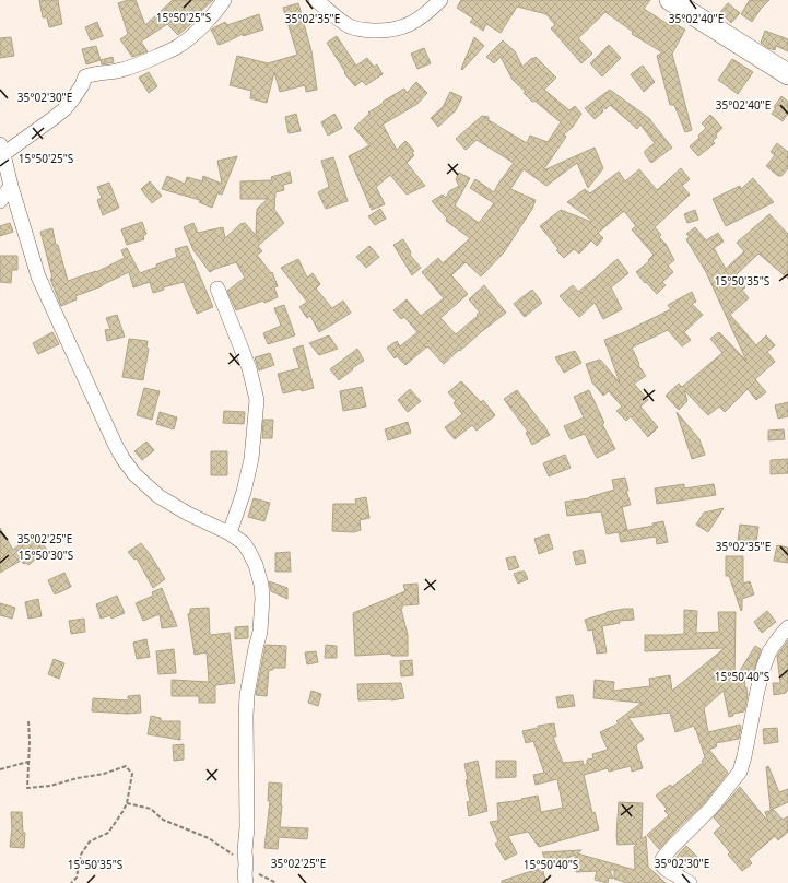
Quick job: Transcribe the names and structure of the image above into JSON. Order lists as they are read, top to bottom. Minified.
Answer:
{"coordinates":["15°50'25\"S","35°02'40\"E","35°02'35\"E","35°02'30\"E","15°50'35\"S","35°02'25\"E","15°50'30\"S","15°50'40\"S"]}
